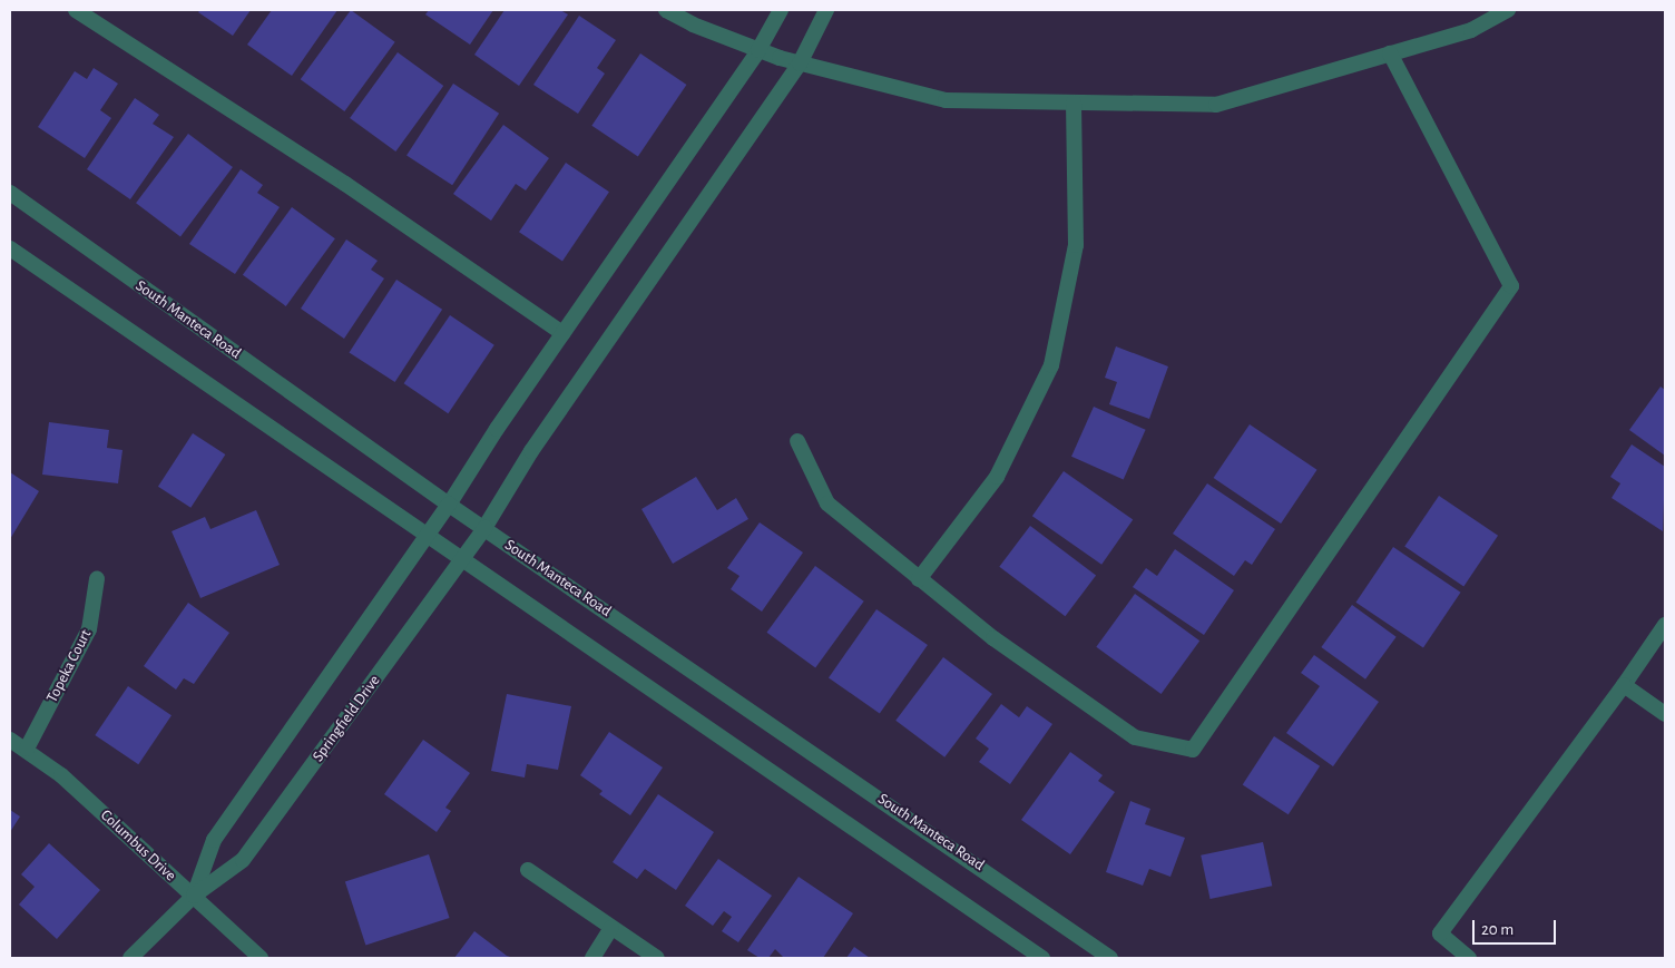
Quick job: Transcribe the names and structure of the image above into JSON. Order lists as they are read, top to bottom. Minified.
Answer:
{"streets":{"street":["South Manteca Road","Topeka Court","Springfield Drive","Columbus Drive"]},"crossings":[["South Manteca Road","Springfield Drive"],["Topeka Court","Columbus Drive"],["Springfield Drive","Columbus Drive"]],"scale_bar":"20 m"}
